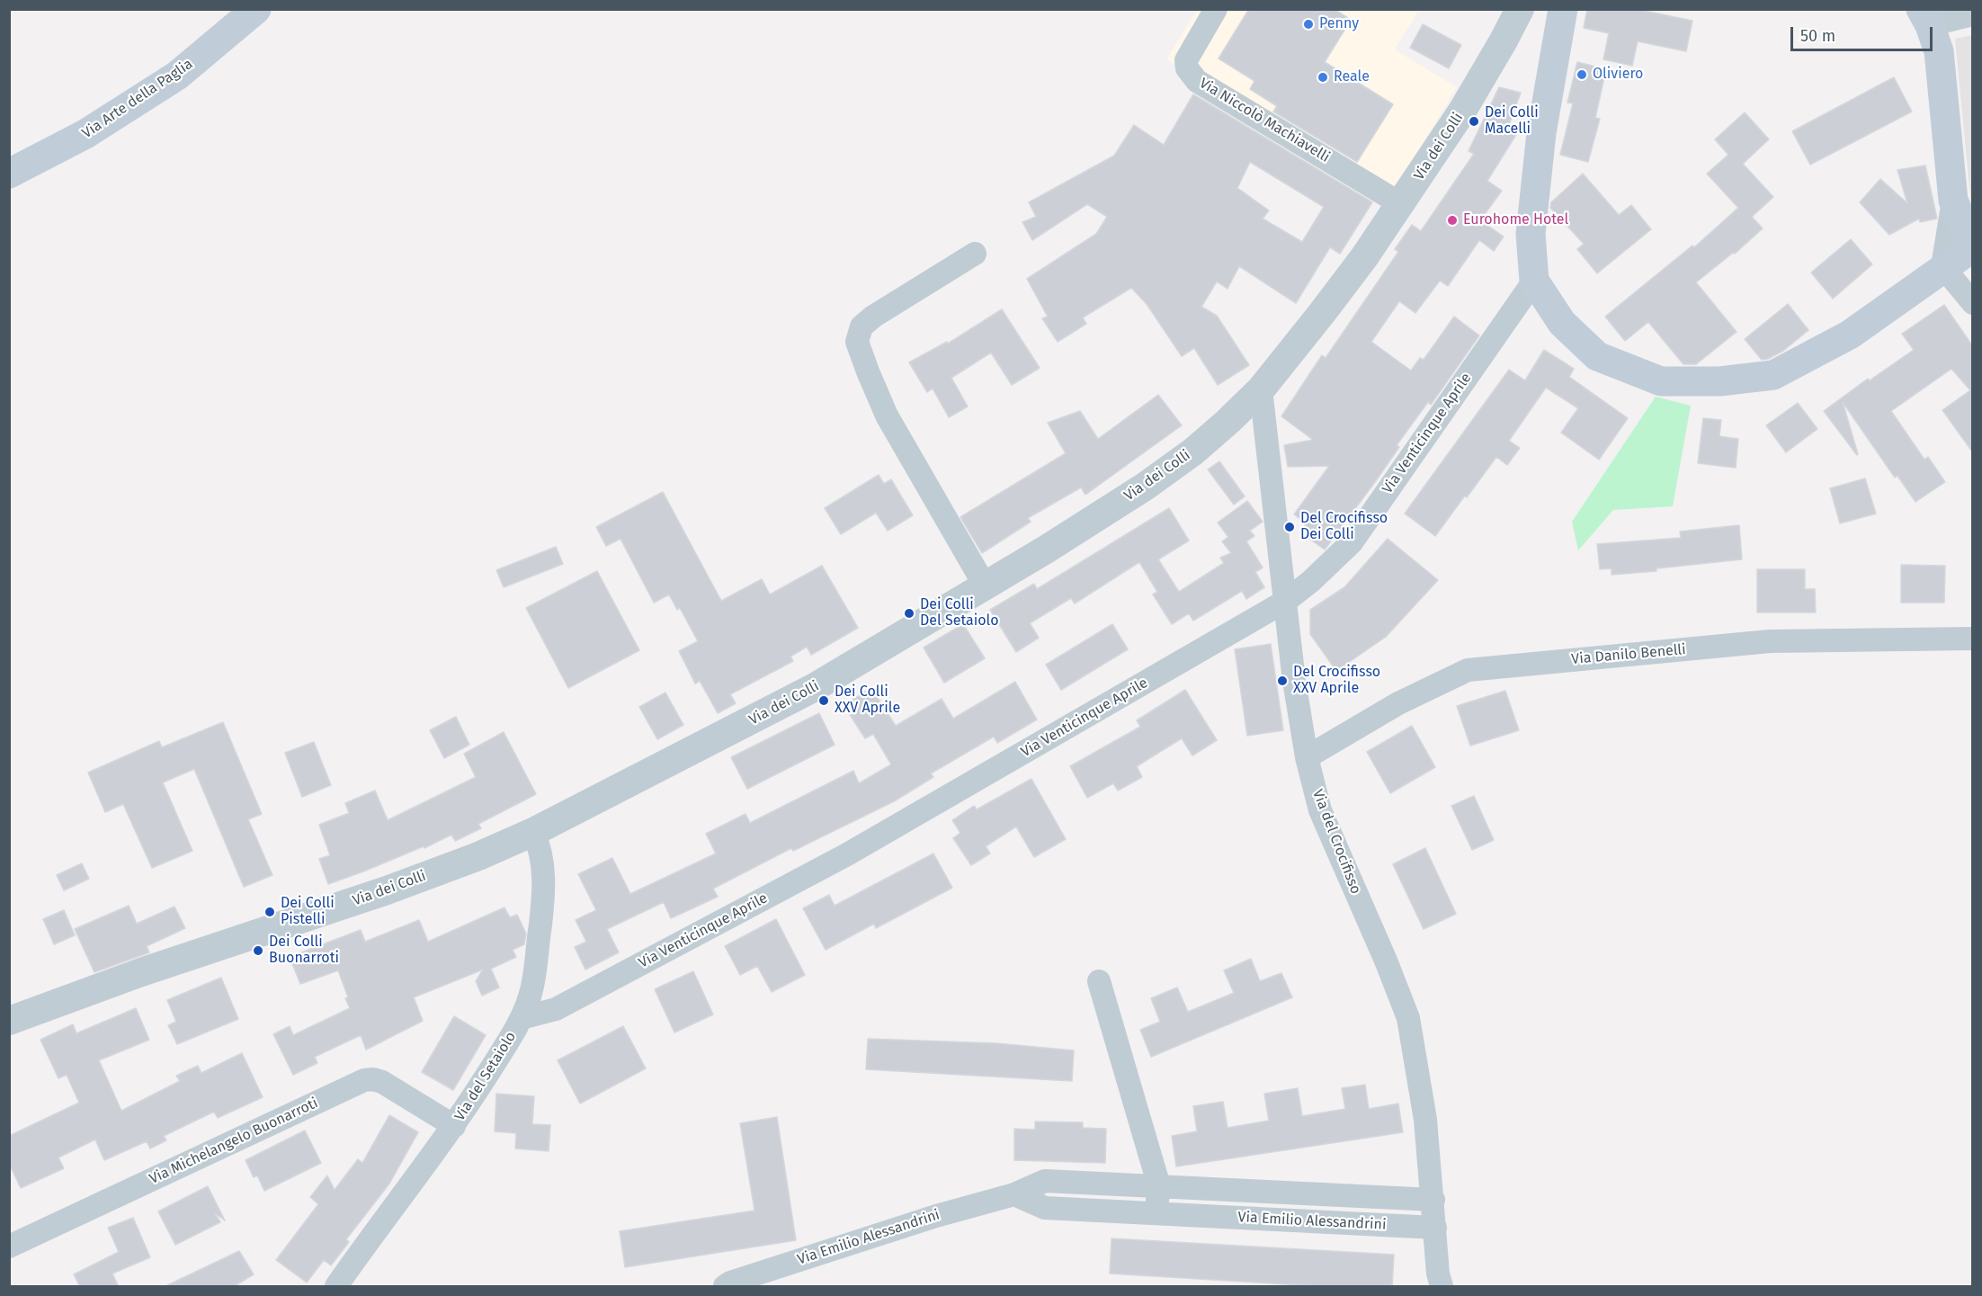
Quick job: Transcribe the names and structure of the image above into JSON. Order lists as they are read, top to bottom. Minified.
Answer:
{"streets":{"main road":["Via Arte della Paglia"],"street":["Via Niccolò Machiavelli","Via dei Colli","Via Venticinque Aprile","Via Danilo Benelli","Via del Crocifisso","Via del Setaiolo","Via Michelangelo Buonarroti","Via Emilio Alessandrini"]},"crossings":[["Via Niccolò Machiavelli","Via dei Colli"],["Via dei Colli","Via del Crocifisso"],["Via dei Colli","Via del Setaiolo"],["Via Venticinque Aprile","Via del Crocifisso"],["Via Venticinque Aprile","Via del Setaiolo"],["Via Danilo Benelli","Via del Crocifisso"],["Via del Crocifisso","Via Emilio Alessandrini"],["Via del Setaiolo","Via Michelangelo Buonarroti"]],"places":["Penny","Oliviero","Reale","Dei Colli Macelli","Eurohome Hotel","Del Crocifisso Dei Colli","Dei Colli Del Setaiolo","Del Crocifisso XXV Aprile","Dei Colli XXV Aprile","Dei Colli Pistelli","Dei Colli Buonarroti"],"scale_bar":"50 m"}
